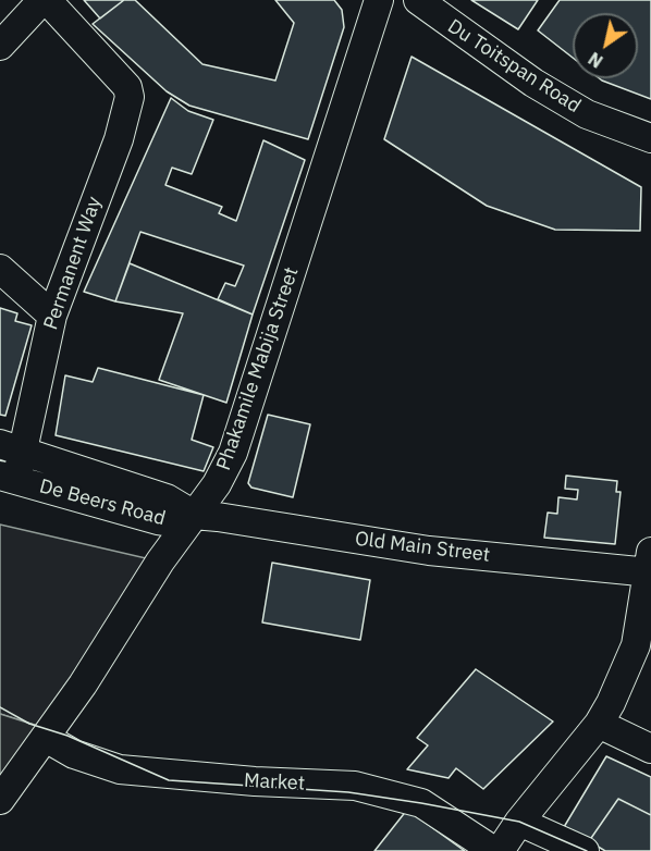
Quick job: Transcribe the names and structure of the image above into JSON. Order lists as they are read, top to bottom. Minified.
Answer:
{"streets":{"street":["Du Toitspan Road","Permanent Way","Phakamile Mabija Street","De Beers Road","Old Main Street","Market"]},"crossings":[["Permanent Way","De Beers Road"],["Phakamile Mabija Street","De Beers Road"],["Phakamile Mabija Street","Old Main Street"],["Phakamile Mabija Street","Market"],["De Beers Road","Old Main Street"]],"north":"bottom left"}
